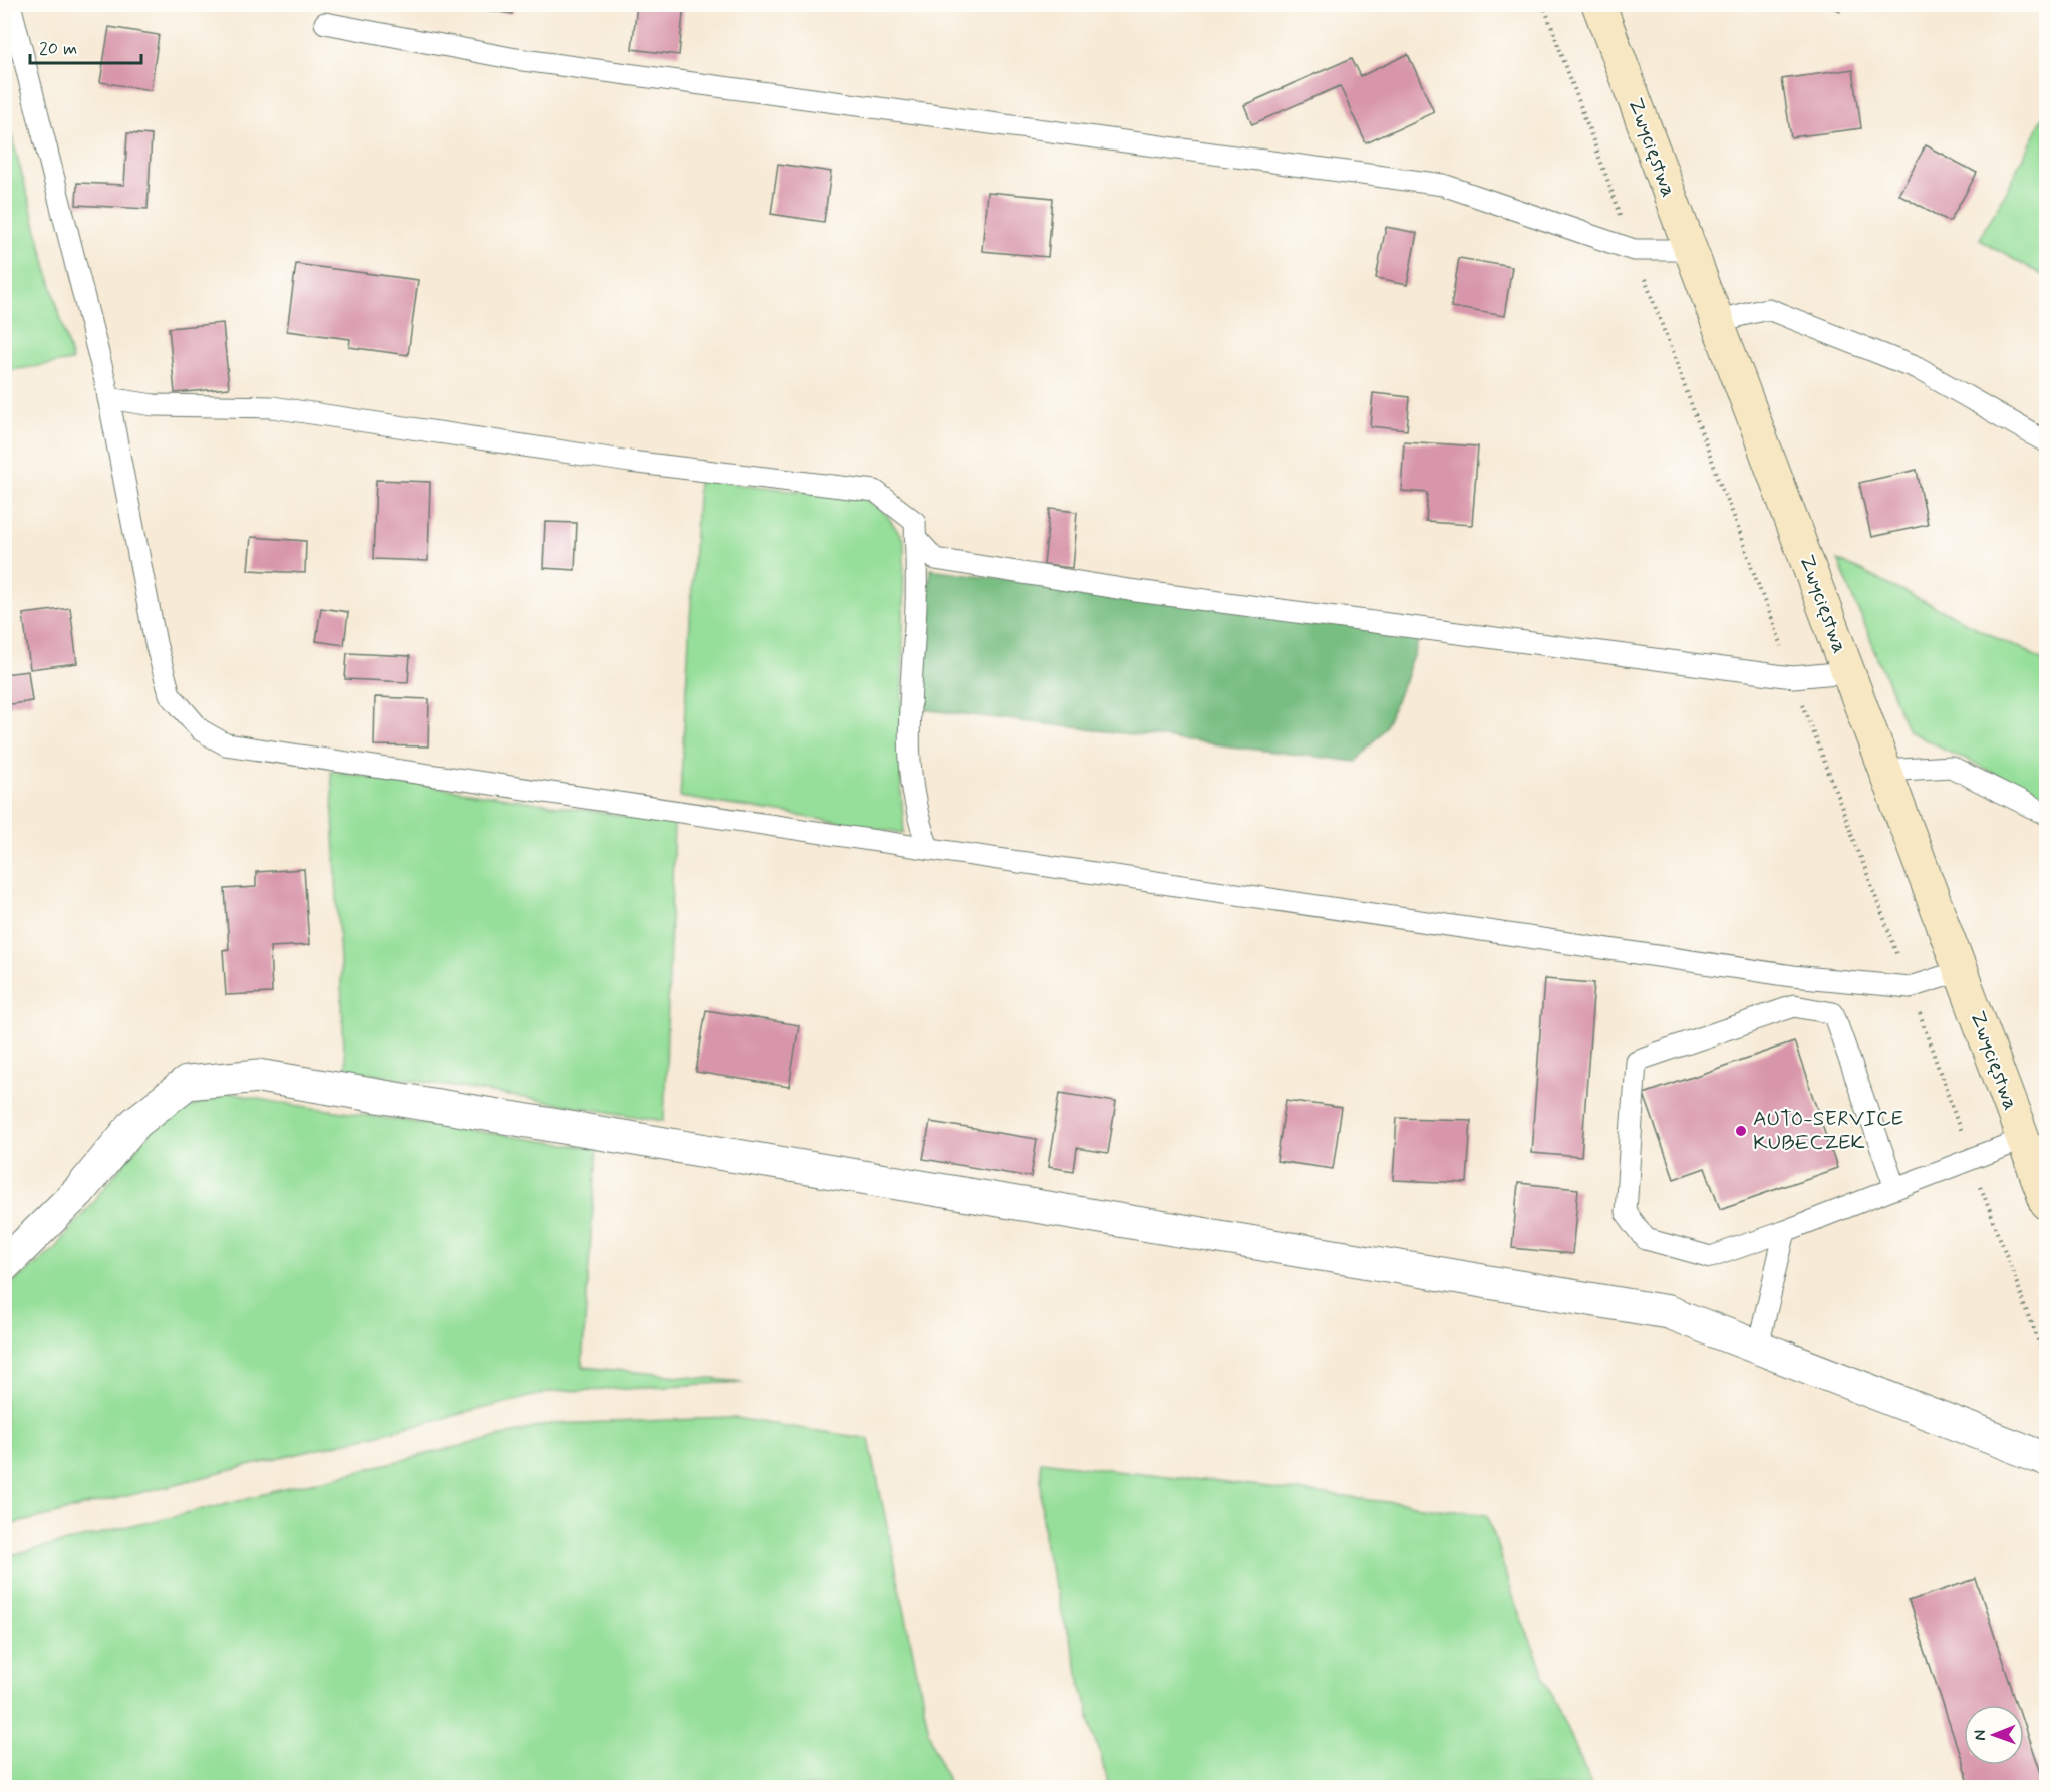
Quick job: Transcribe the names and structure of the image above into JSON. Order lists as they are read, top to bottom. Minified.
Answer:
{"streets":{"main road":["Zwycięstwa"]},"places":["AUTO-SERVICE KUBECZEK"],"scale_bar":"20 m","north":"left"}
